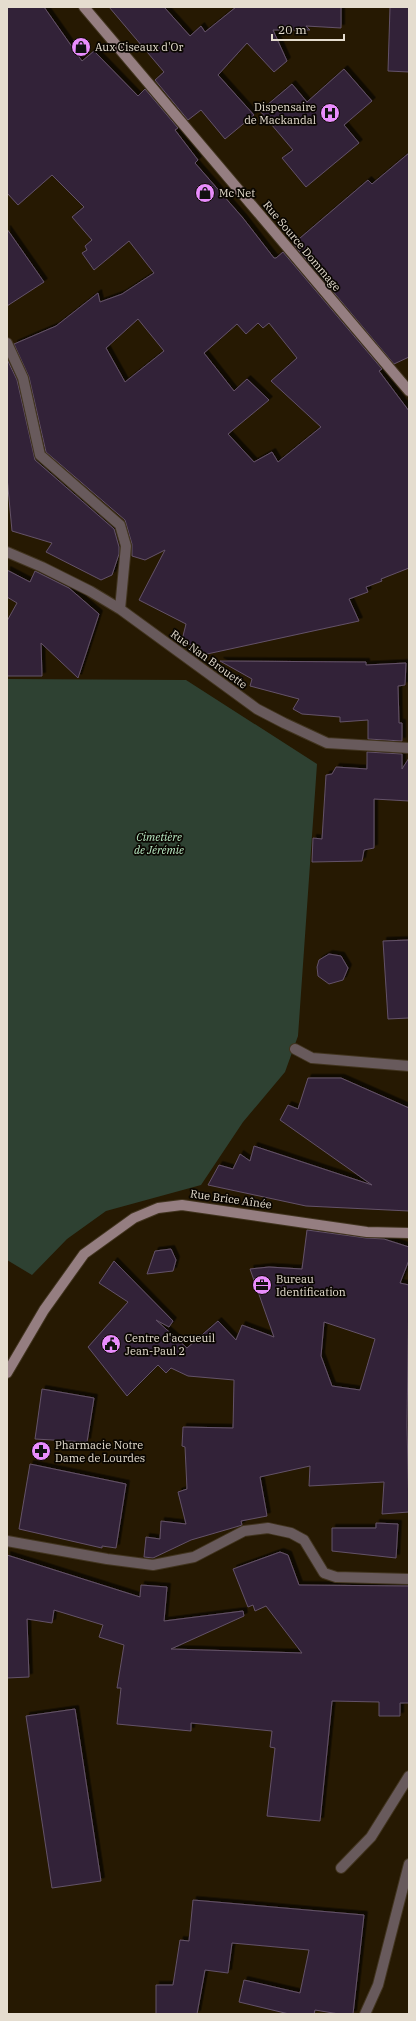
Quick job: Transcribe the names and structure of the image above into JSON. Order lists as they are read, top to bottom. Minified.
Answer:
{"streets":{"main road":["Rue Source Dommage","Rue Brice Aînée"],"street":["Rue Nan Brouette"]},"parks":["Cimetière de Jérémie"],"places":{"shop":["Aux Ciseaux d'Or","Mc Net"],"hospital":["Dispensaire de Mackandal"],"office":["Bureau Identification"],"public building":["Centre d'accueuil Jean-Paul 2"],"pharmacy":["Pharmacie Notre Dame de Lourdes"]},"scale_bar":"20 m"}
